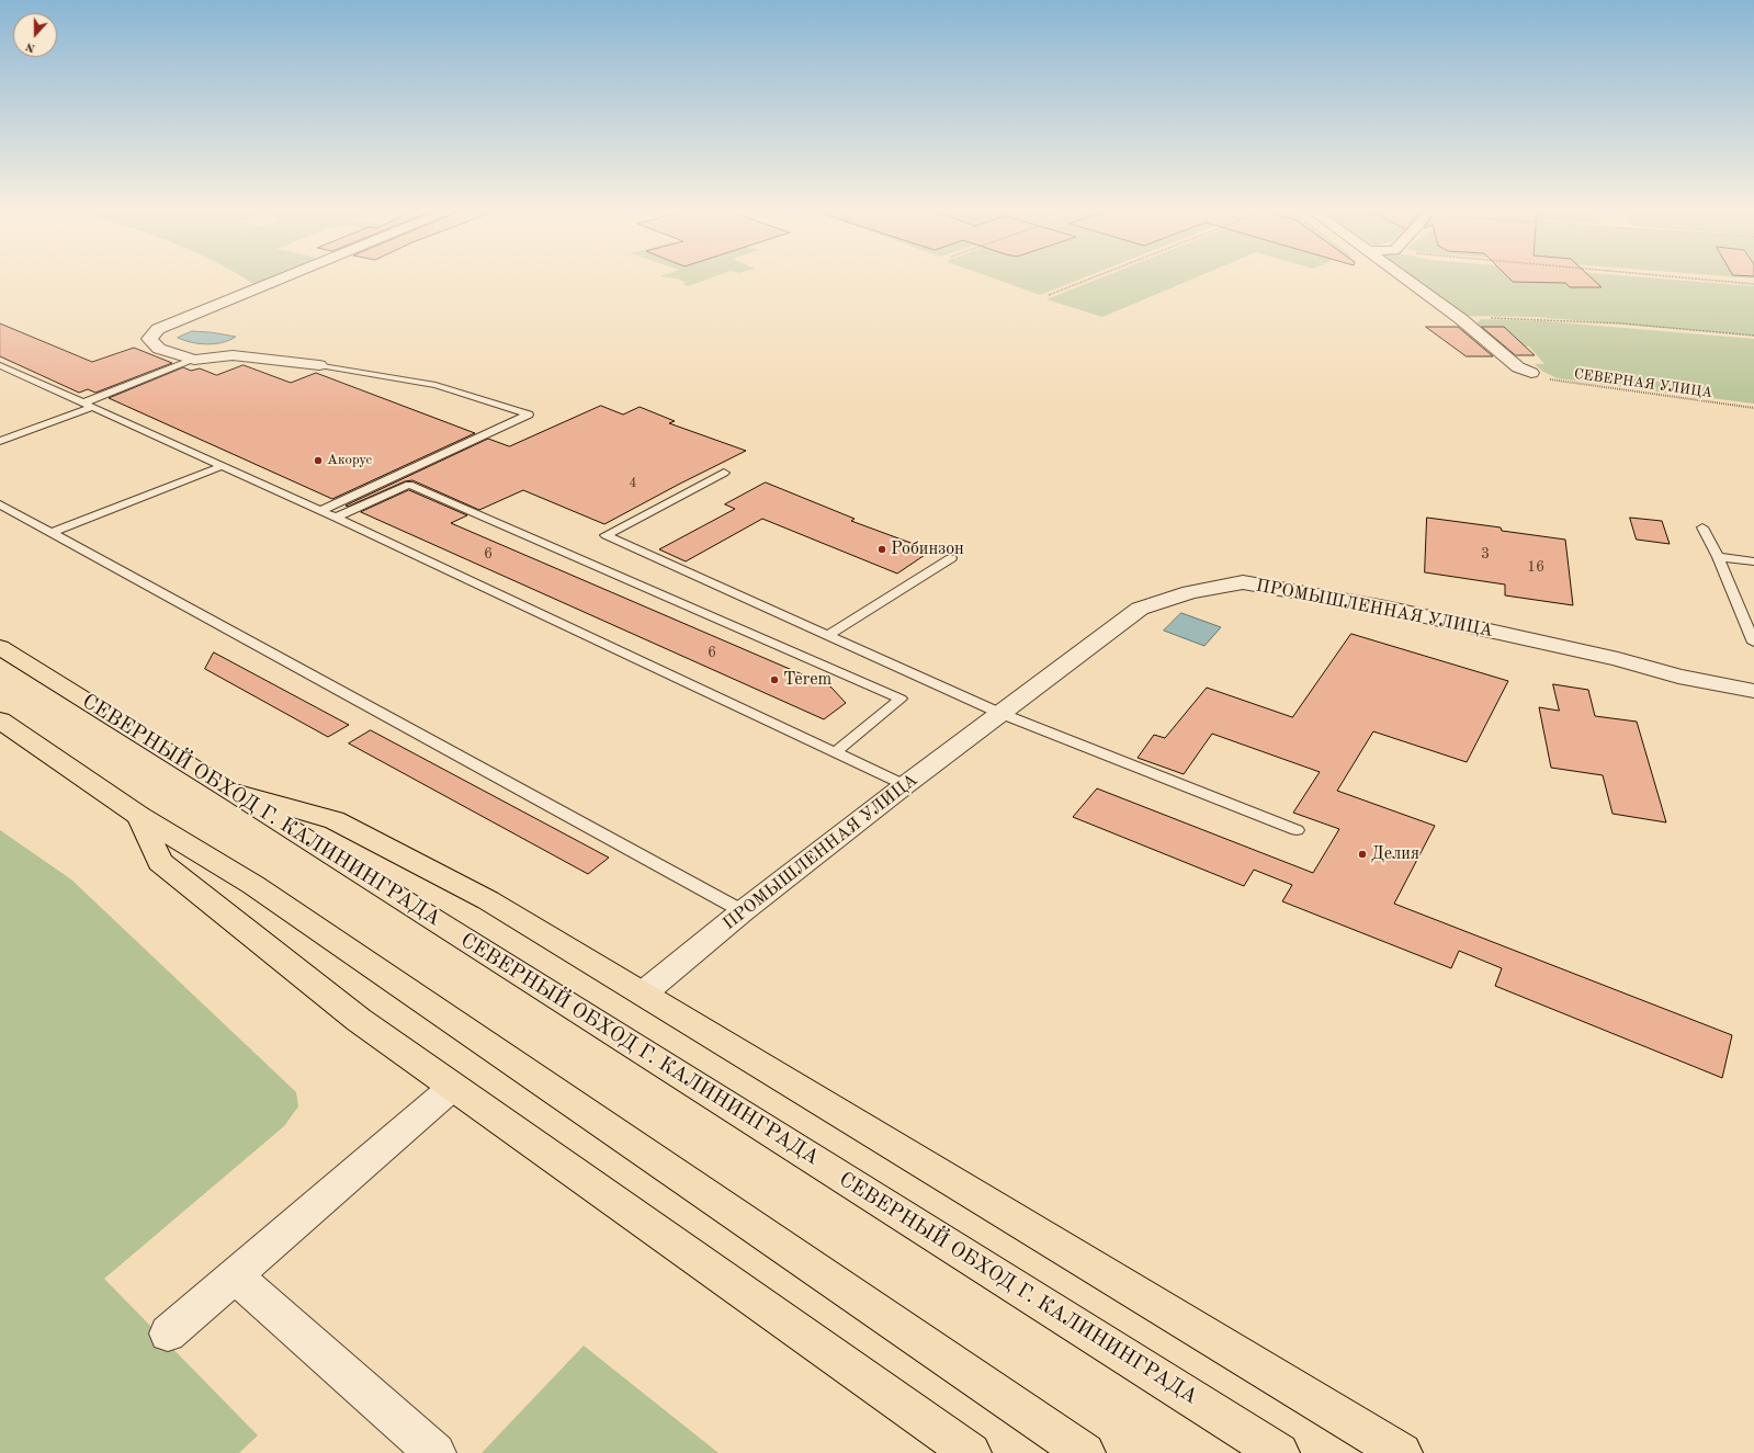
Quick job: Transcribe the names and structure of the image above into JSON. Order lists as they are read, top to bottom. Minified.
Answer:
{"streets":{"main road":["СЕВЕРНЫЙ ОБХОД Г. КАЛИНИНГРАДА"],"street":["ПРОМЫШЛЕННАЯ УЛИЦА"],"path":["СЕВЕРНАЯ УЛИЦА"]},"places":["Акорус","Робинзон","Terem","Делия"],"house_numbers":["4","6","3","16","6"],"north":"bottom"}
